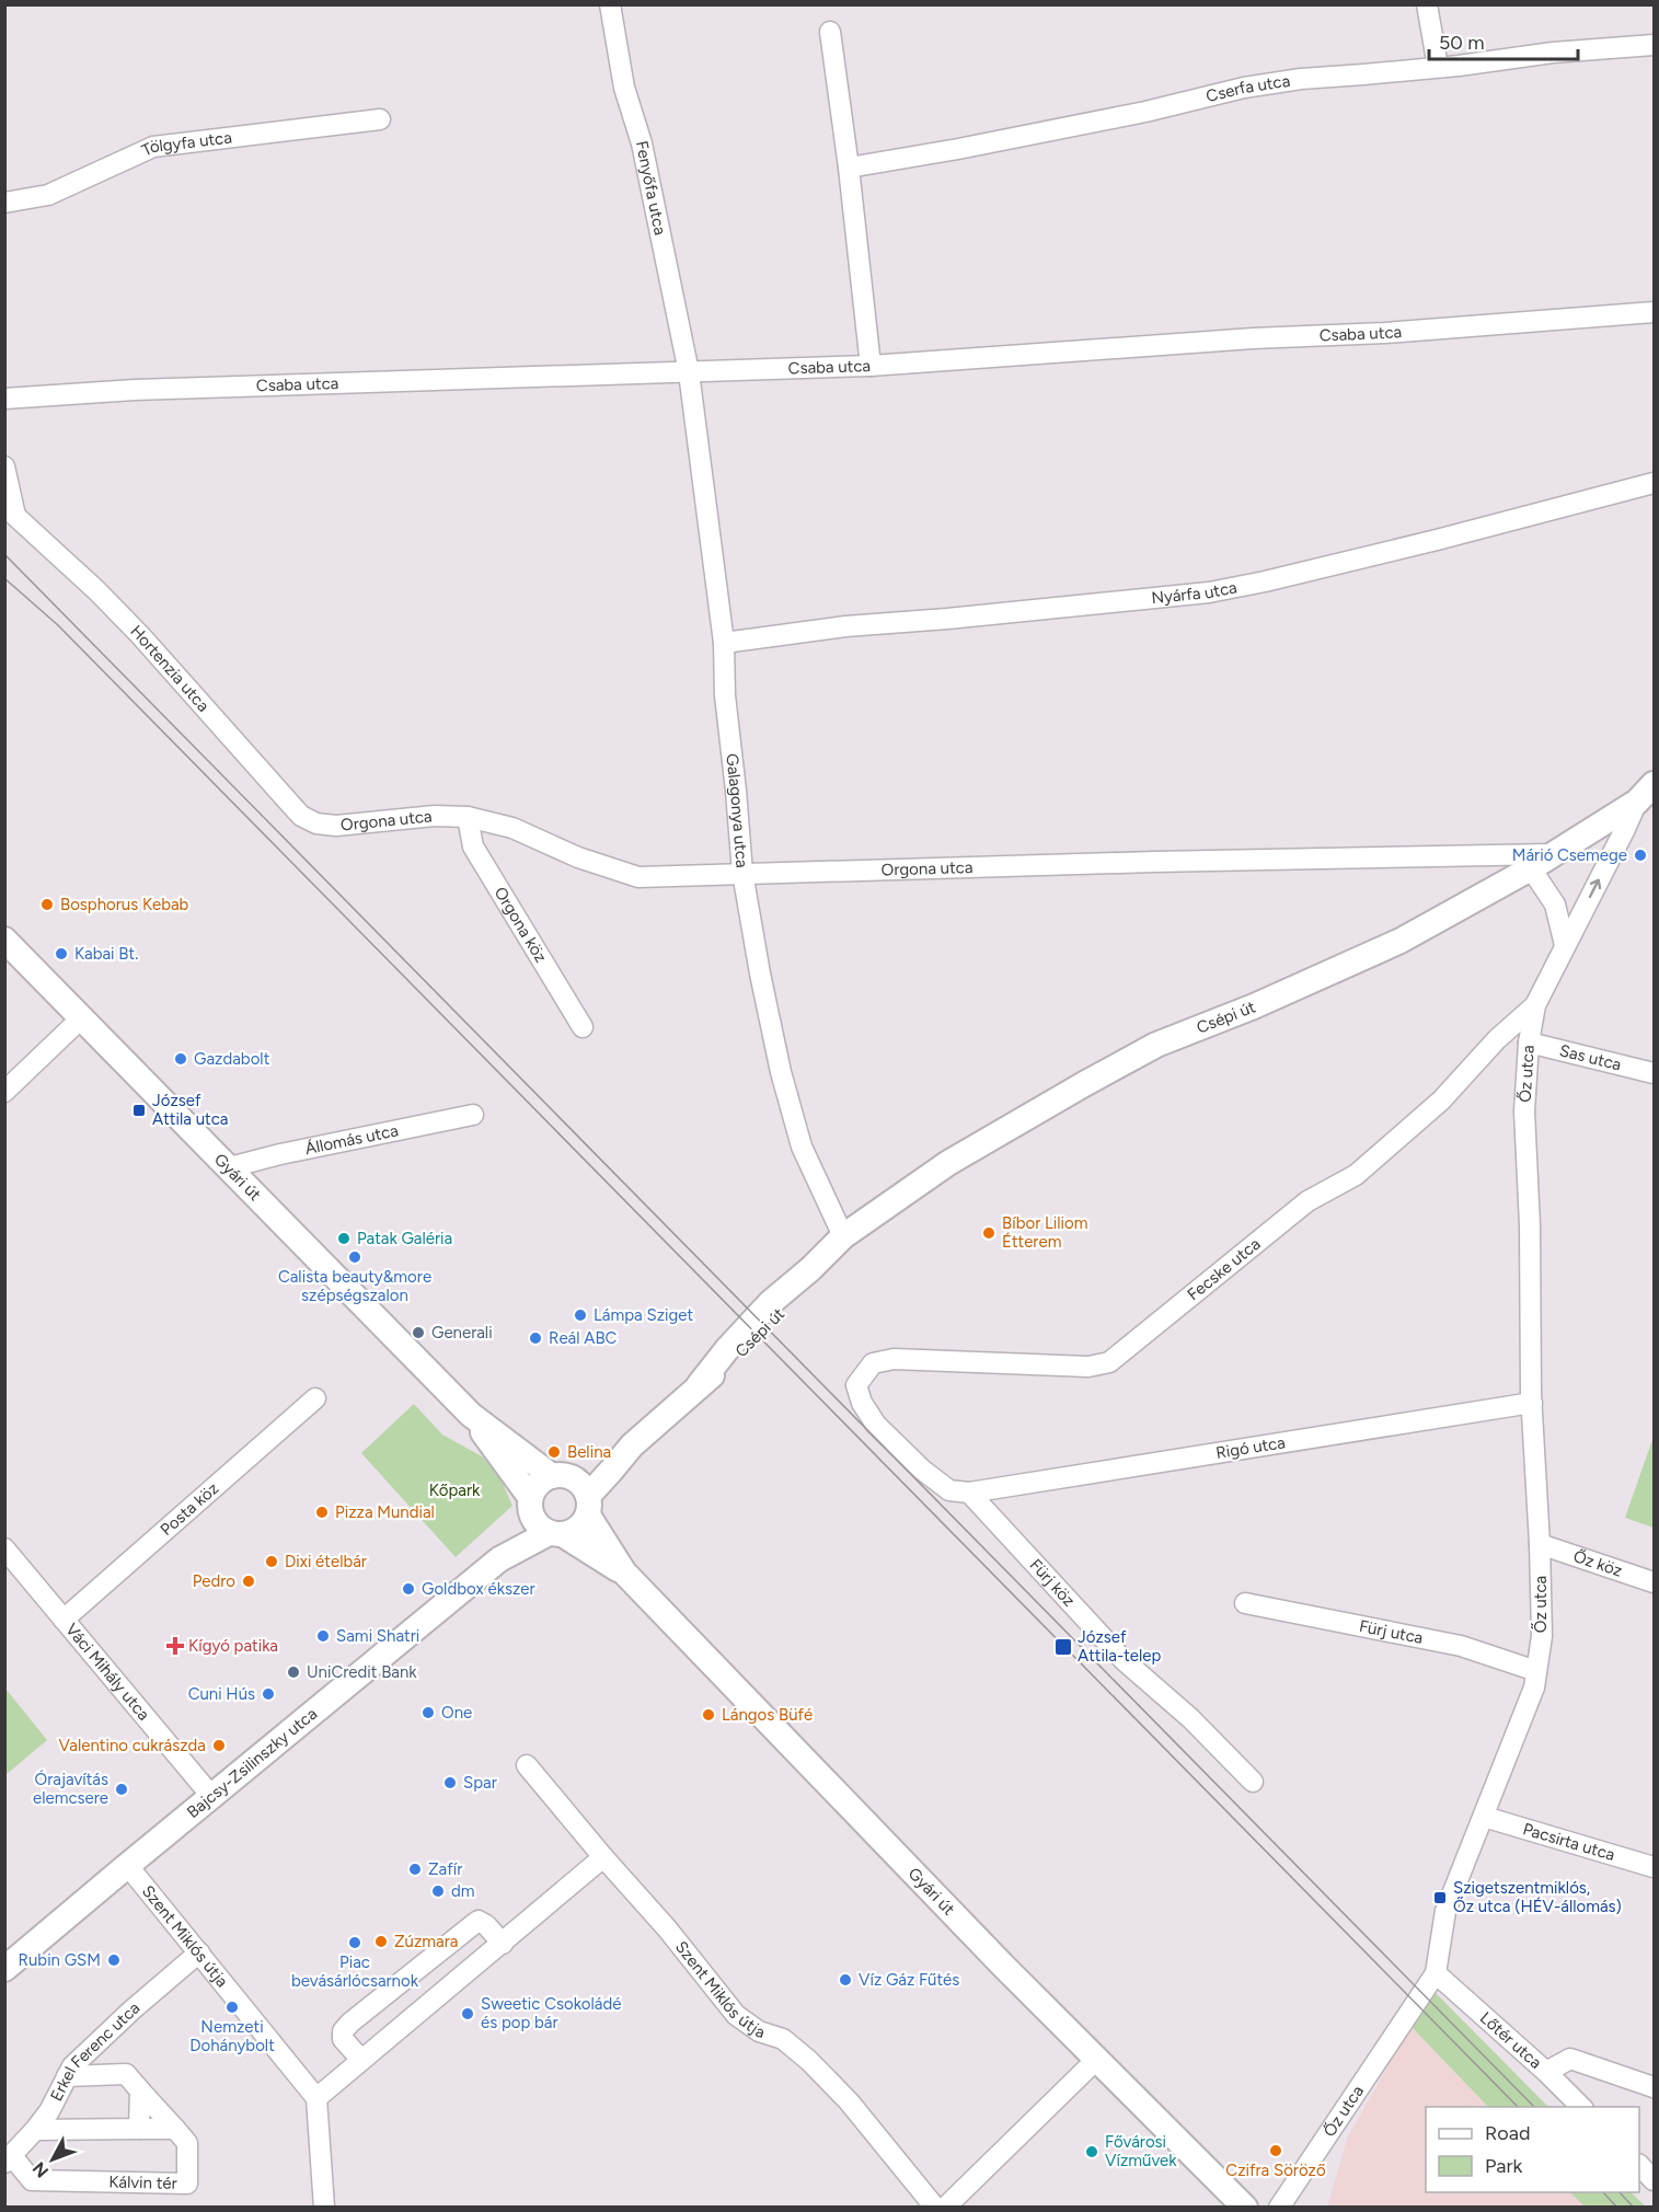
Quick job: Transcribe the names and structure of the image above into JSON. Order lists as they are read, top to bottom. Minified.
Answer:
{"streets":{"street":["Cserfa utca","Tölgyfa utca","Fenyőfa utca","Csaba utca","Nyárfa utca","Hortenzia utca","Galagonya utca","Orgona utca","Orgona köz","Csépi út","Sas utca","Őz utca","Állomás utca","Gyári út","Fecske utca","Rigó utca","Posta köz","Őz köz","Fürj köz","Fürj utca","Váci Mihály utca","Bajcsy-Zsilinszky utca","Pacsirta utca","Szent Miklós útja","Lőtér utca","Erkel Ferenc utca","Kálvin tér"]},"crossings":[["Fenyőfa utca","Csaba utca"],["Fenyőfa utca","Galagonya utca"],["Csaba utca","Galagonya utca"],["Nyárfa utca","Galagonya utca"],["Hortenzia utca","Orgona utca"],["Galagonya utca","Orgona utca"],["Galagonya utca","Csépi út"],["Orgona utca","Orgona köz"],["Orgona utca","Csépi út"],["Csépi út","Őz utca"],["Csépi út","Gyári út"],["Csépi út","Bajcsy-Zsilinszky utca"],["Sas utca","Őz utca"],["Őz utca","Fecske utca"],["Őz utca","Rigó utca"],["Őz utca","Őz köz"],["Őz utca","Fürj utca"],["Őz utca","Pacsirta utca"],["Őz utca","Lőtér utca"],["Állomás utca","Gyári út"],["Gyári út","Bajcsy-Zsilinszky utca"],["Fecske utca","Rigó utca"],["Fecske utca","Fürj köz"],["Rigó utca","Fürj köz"],["Posta köz","Váci Mihály utca"],["Váci Mihály utca","Bajcsy-Zsilinszky utca"],["Bajcsy-Zsilinszky utca","Szent Miklós útja"],["Szent Miklós útja","Erkel Ferenc utca"],["Erkel Ferenc utca","Kálvin tér"]],"parks":["Kőpark"],"places":{"other":["Márió Csemege","Bosphorus Kebab","Kabai Bt.","Gazdabolt","Bíbor Liliom Étterem","Patak Galéria","Calista beauty&more szépségszalon","Lámpa Sziget","Generali","Reál ABC","Belina","Pizza Mundial","Dixi ételbár","Pedro","Goldbox ékszer","Sami Shatri","UniCredit Bank","Cuni Hús","One","Lángos Büfé","Valentino cukrászda","Spar","Órajavítás elemcsere","Zafír","dm","Zúzmara","Piac bevásárlócsarnok","Rubin GSM","Víz Gáz Fűtés","Nemzeti Dohánybolt","Sweetic Csokoládé és pop bár","Czifra Söröző","Fővárosi Vízművek"],"transit":["József Attila utca","József Attila-telep","Szigetszentmiklós, Őz utca (HÉV-állomás)"],"health":["Kígyó patika"]},"legend":["Road","Park"],"scale_bar":"50 m","north":"bottom left"}
